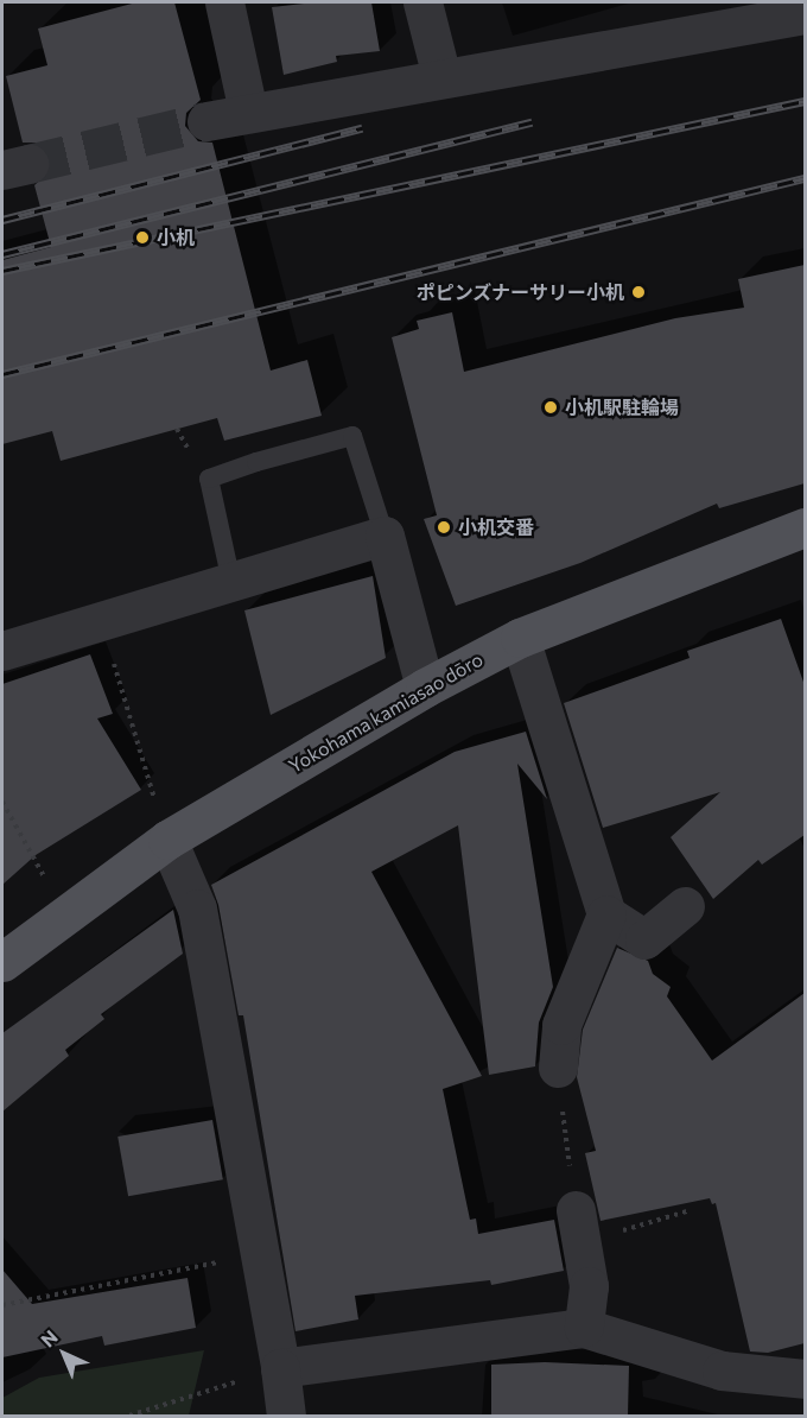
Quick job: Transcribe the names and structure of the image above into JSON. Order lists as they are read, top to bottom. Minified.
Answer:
{"streets":{"main road":["Yokohama kamiasao dōro"]},"places":["小机","ポピンズナーサリー小机","小机駅駐輪場","小机交番"],"north":"top left"}
